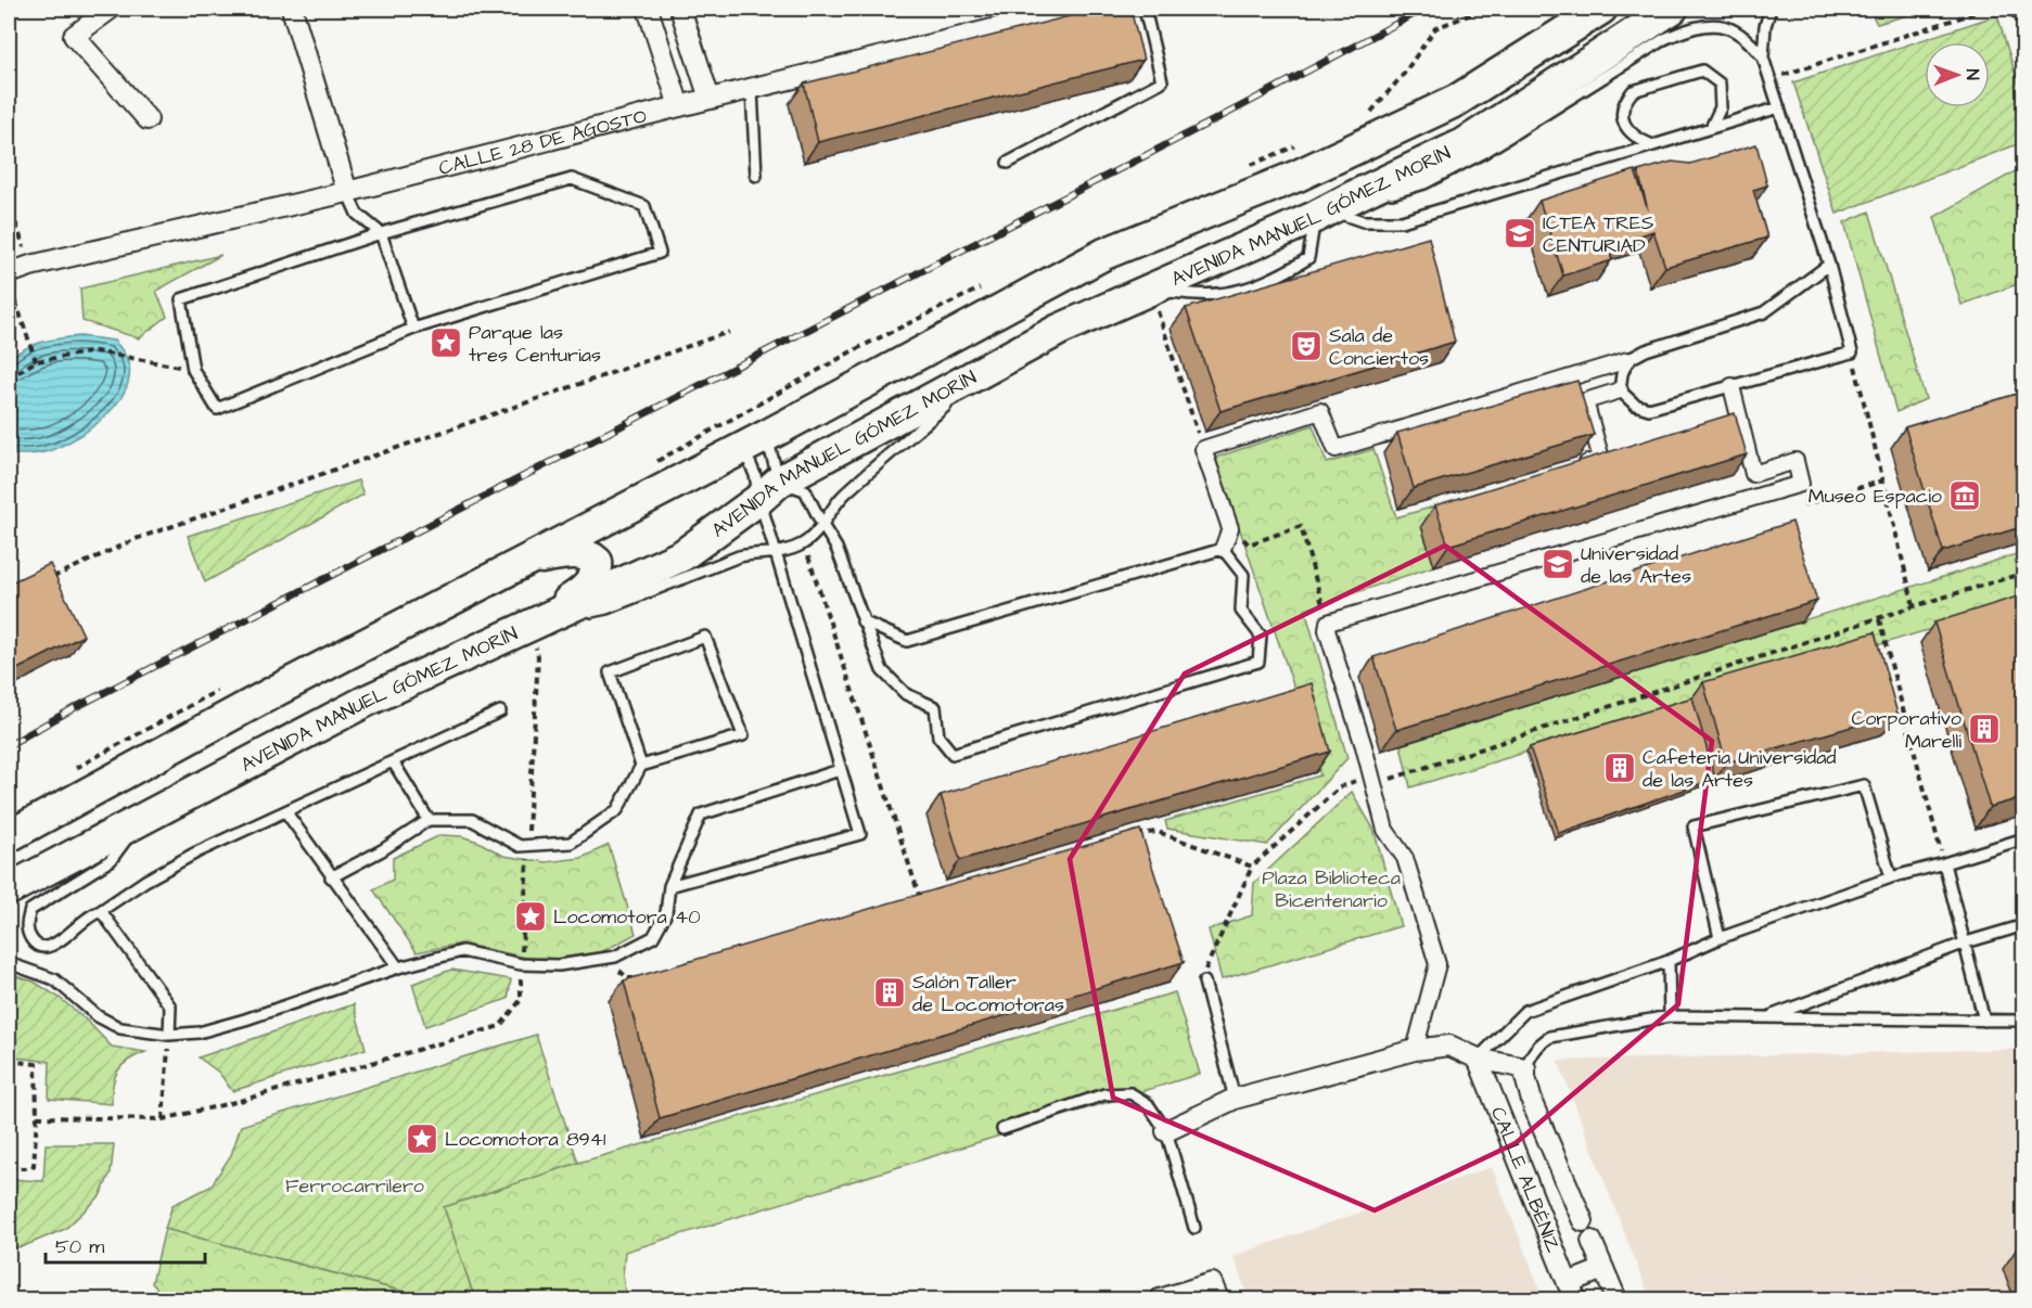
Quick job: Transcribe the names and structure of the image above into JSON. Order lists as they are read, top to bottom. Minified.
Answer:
{"streets":{"main road":["AVENIDA MANUEL GÓMEZ MORÍN"],"street":["CALLE 28 DE AGOSTO","CALLE ALBÉNIZ"]},"parks":["Plaza Biblioteca Bicentenario","Ferrocarrilero"],"places":{"school or university":["ICTEA TRES CENTURIAD","Universidad de las Artes"],"place":["Parque las tres Centurias","Locomotora 40","Locomotora 8941"],"theatre":["Sala de Conciertos"],"museum":["Museo Espacio"],"building":["Corporativo Marelli","Cafeteria Universidad de las Artes","Salón Taller de Locomotoras"]},"scale_bar":"50 m","north":"right"}
